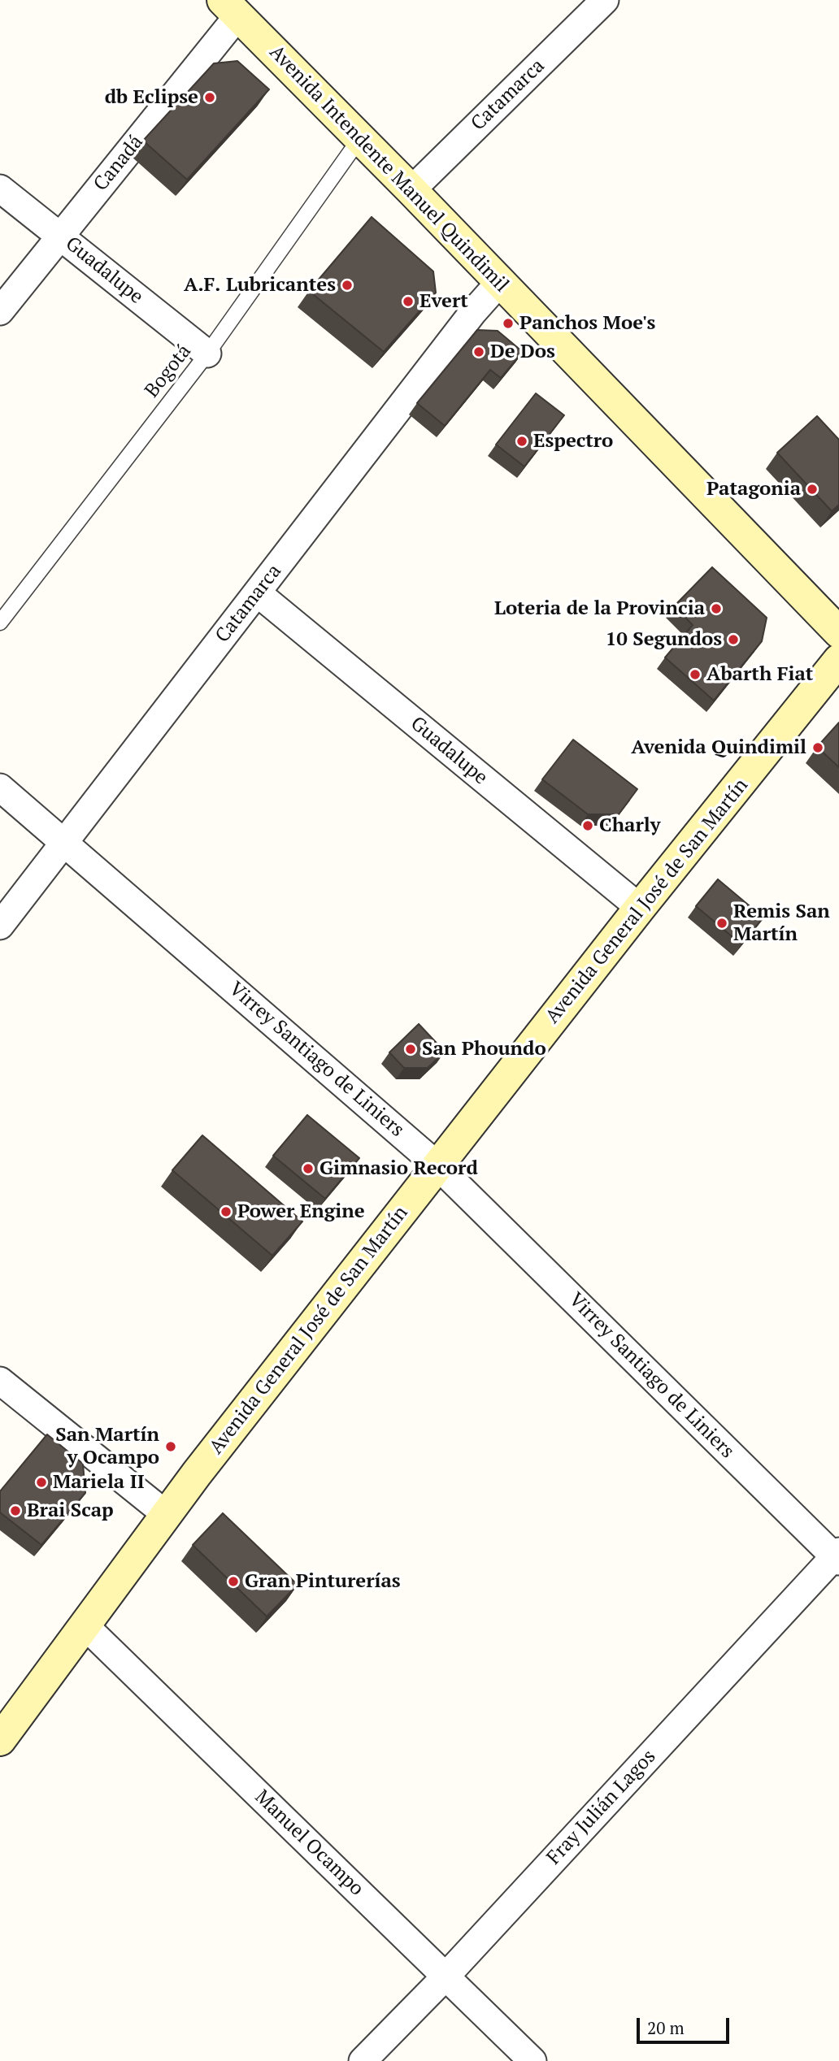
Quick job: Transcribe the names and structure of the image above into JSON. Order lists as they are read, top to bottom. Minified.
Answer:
{"streets":{"main road":["Avenida Intendente Manuel Quindimil","Avenida General José de San Martín"],"street":["Catamarca","Canadá","Guadalupe","Virrey Santiago de Liniers","Fray Julián Lagos","Manuel Ocampo"],"lane":["Bogotá"]},"crossings":[["Catamarca","Avenida Intendente Manuel Quindimil"],["Catamarca","Guadalupe"],["Catamarca","Virrey Santiago de Liniers"],["Canadá","Avenida Intendente Manuel Quindimil"],["Canadá","Guadalupe"],["Avenida Intendente Manuel Quindimil","Bogotá"],["Guadalupe","Bogotá"],["Guadalupe","Avenida General José de San Martín"],["Avenida General José de San Martín","Virrey Santiago de Liniers"],["Avenida General José de San Martín","Manuel Ocampo"],["Virrey Santiago de Liniers","Fray Julián Lagos"],["Fray Julián Lagos","Manuel Ocampo"]],"places":["db Eclipse","A.F. Lubricantes","Evert","Panchos Moe's","De Dos","Espectro","Patagonia","Loteria de la Provincia","10 Segundos","Abarth Fiat","Avenida Quindimil","Charly","Remis San Martín","San Phoundo","Gimnasio Record","Power Engine","San Martín y Ocampo","Mariela II","Brai Scap","Gran Pinturerías"],"scale_bar":"20 m"}
